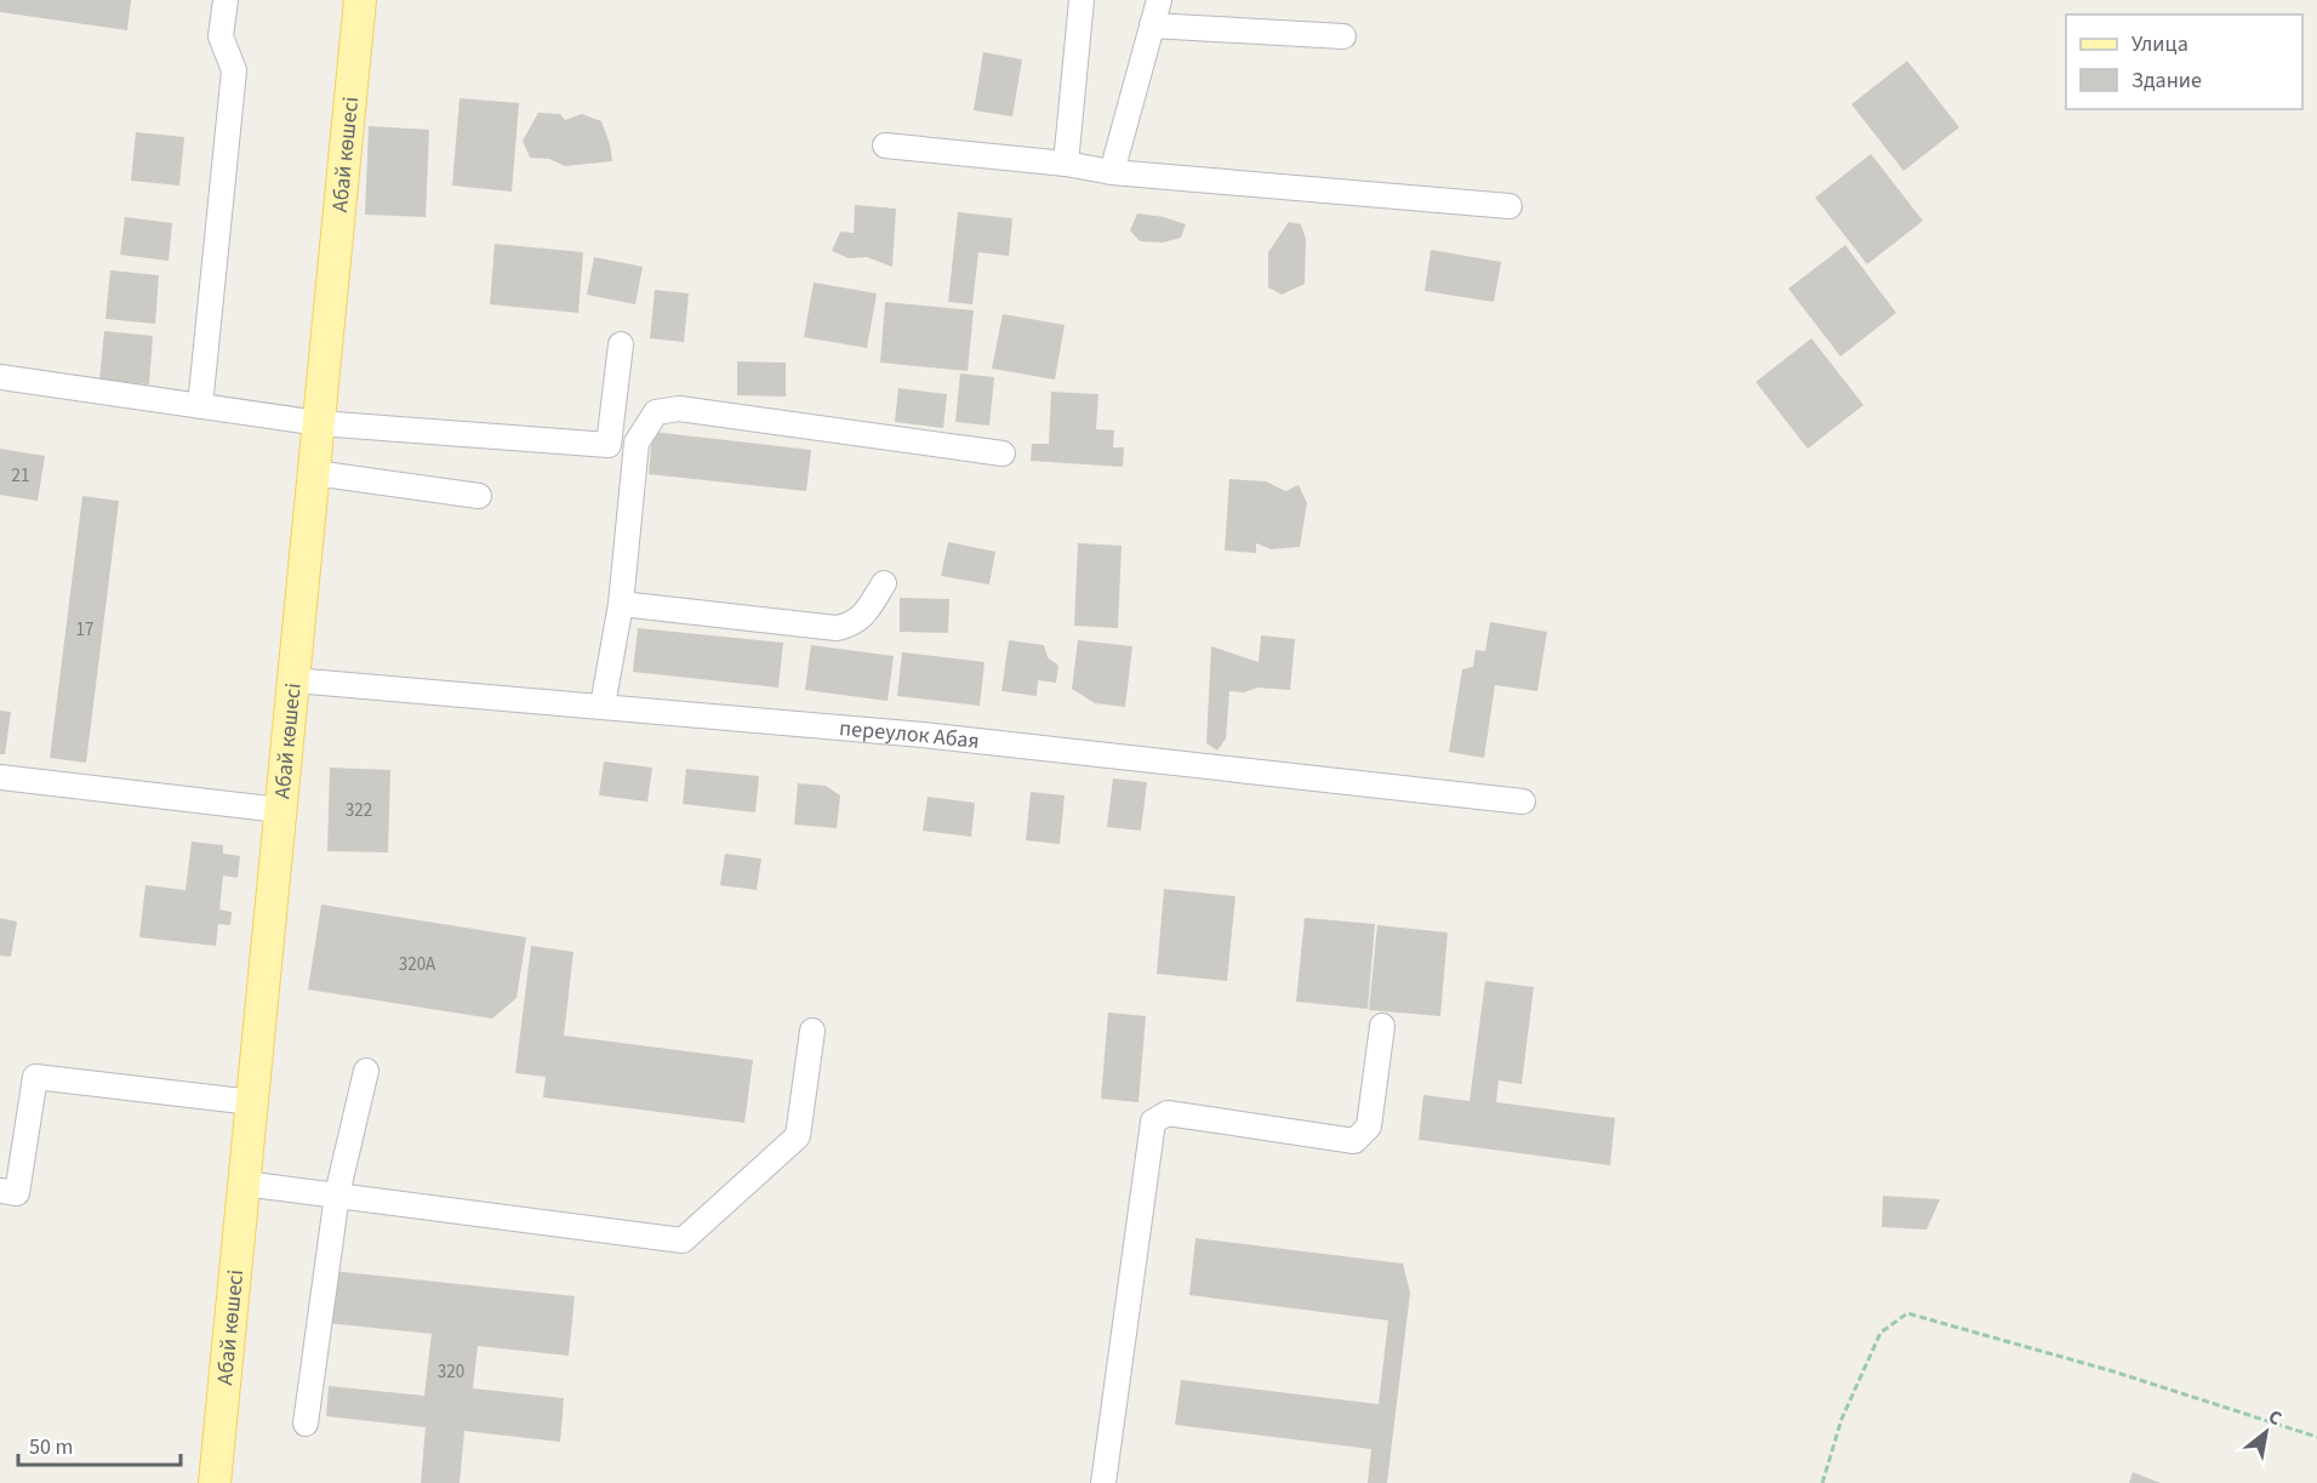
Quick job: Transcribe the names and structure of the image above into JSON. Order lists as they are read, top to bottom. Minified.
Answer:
{"streets":{"main road":["Абай көшесі"],"street":["переулок Абая"]},"crossings":[["Абай көшесі","переулок Абая"]],"house_numbers":["21","17","322","320А","320"],"legend":["Улица","Здание"],"scale_bar":"50 m","north":"top right"}
